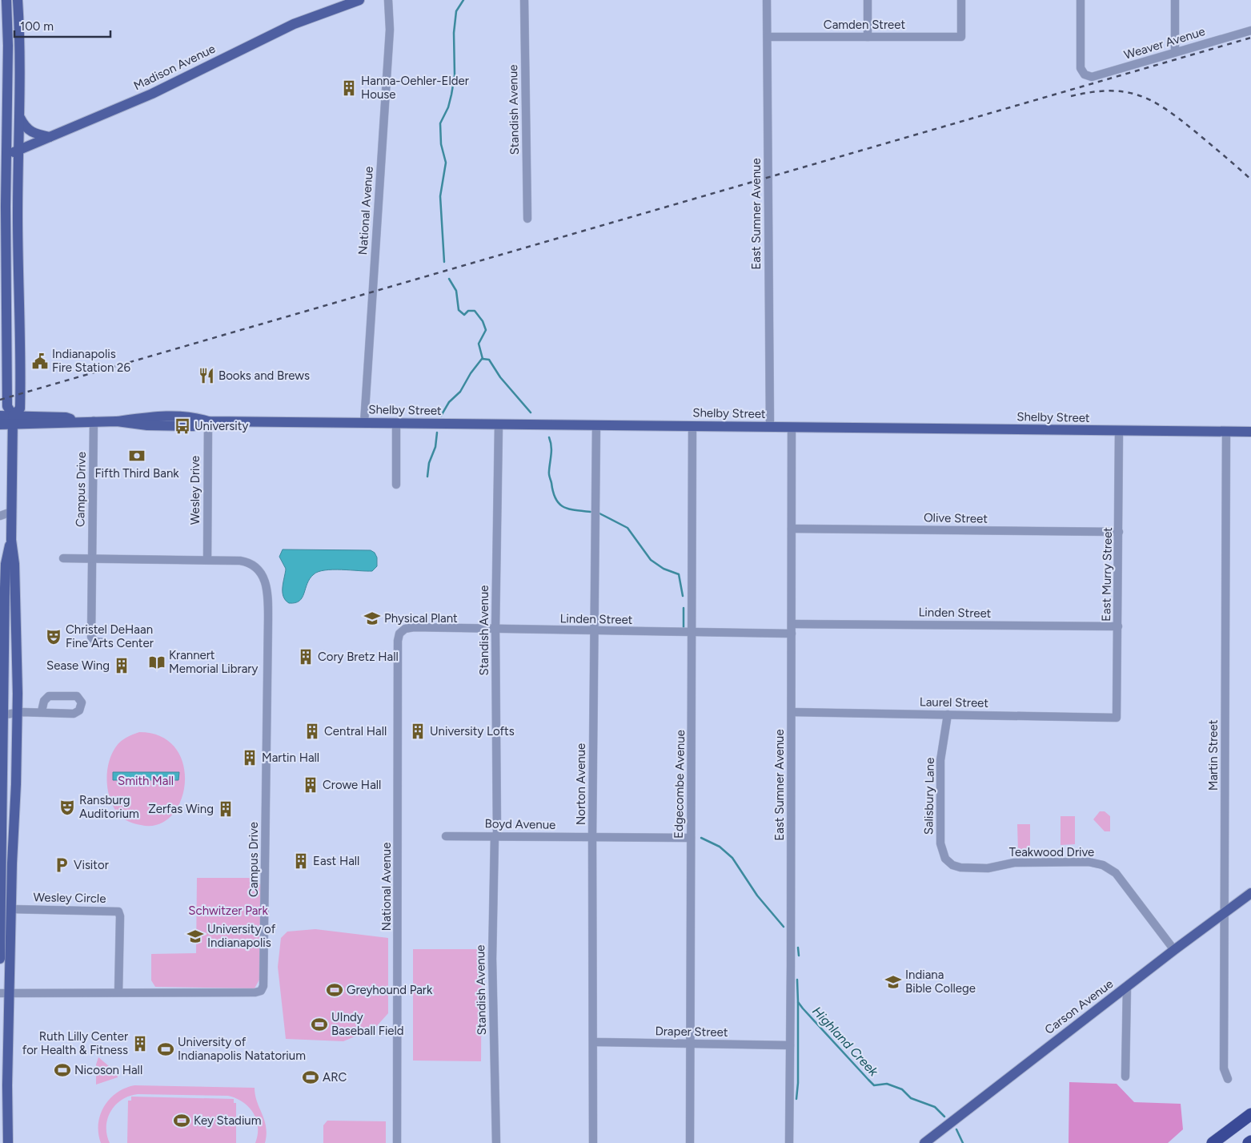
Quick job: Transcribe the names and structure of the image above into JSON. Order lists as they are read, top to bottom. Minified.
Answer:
{"streets":{"main road":["Madison Avenue","Shelby Street","Carson Avenue"],"street":["Camden Street","Weaver Avenue","Standish Avenue","National Avenue","East Sumner Avenue","Campus Drive","Wesley Drive","Olive Street","East Murry Street","Linden Street","Laurel Street","Martin Street","Norton Avenue","Edgecombe Avenue","Salisbury Lane","Boyd Avenue","Teakwood Drive","Wesley Circle","Draper Street"]},"crossings":[["Camden Street","East Sumner Avenue"],["Standish Avenue","Shelby Street"],["Standish Avenue","Linden Street"],["Standish Avenue","Boyd Avenue"],["National Avenue","Shelby Street"],["National Avenue","Linden Street"],["East Sumner Avenue","Shelby Street"],["East Sumner Avenue","Olive Street"],["East Sumner Avenue","Linden Street"],["East Sumner Avenue","Laurel Street"],["East Sumner Avenue","Draper Street"],["Shelby Street","Campus Drive"],["Shelby Street","Wesley Drive"],["Shelby Street","East Murry Street"],["Shelby Street","Martin Street"],["Shelby Street","Norton Avenue"],["Shelby Street","Edgecombe Avenue"],["Campus Drive","Wesley Drive"],["Campus Drive","Wesley Circle"],["Olive Street","East Murry Street"],["East Murry Street","Linden Street"],["East Murry Street","Laurel Street"],["Linden Street","Norton Avenue"],["Linden Street","Edgecombe Avenue"],["Laurel Street","Salisbury Lane"],["Martin Street","Carson Avenue"],["Norton Avenue","Boyd Avenue"],["Norton Avenue","Draper Street"],["Edgecombe Avenue","Boyd Avenue"],["Edgecombe Avenue","Draper Street"],["Salisbury Lane","Teakwood Drive"],["Teakwood Drive","Carson Avenue"]],"water":["Highland Creek"],"parks":["Smith Mall","Schwitzer Park"],"places":{"building":["Hanna-Oehler-Elder House","Cory Bretz Hall","Sease Wing","Central Hall","University Lofts","Martin Hall","Crowe Hall","Zerfas Wing","East Hall","Ruth Lilly Center for Health & Fitness"],"public building":["Indianapolis Fire Station 26"],"restaurant":["Books and Brews"],"bus stop":["University"],"bank":["Fifth Third Bank"],"school or university":["Physical Plant","University of Indianapolis","Indiana Bible College"],"theatre":["Christel DeHaan Fine Arts Center","Ransburg Auditorium"],"library":["Krannert Memorial Library"],"parking":["Visitor"],"sports":["Greyhound Park","UIndy Baseball Field","University of Indianapolis Natatorium","Nicoson Hall","ARC","Key Stadium"]},"scale_bar":"100 m"}
